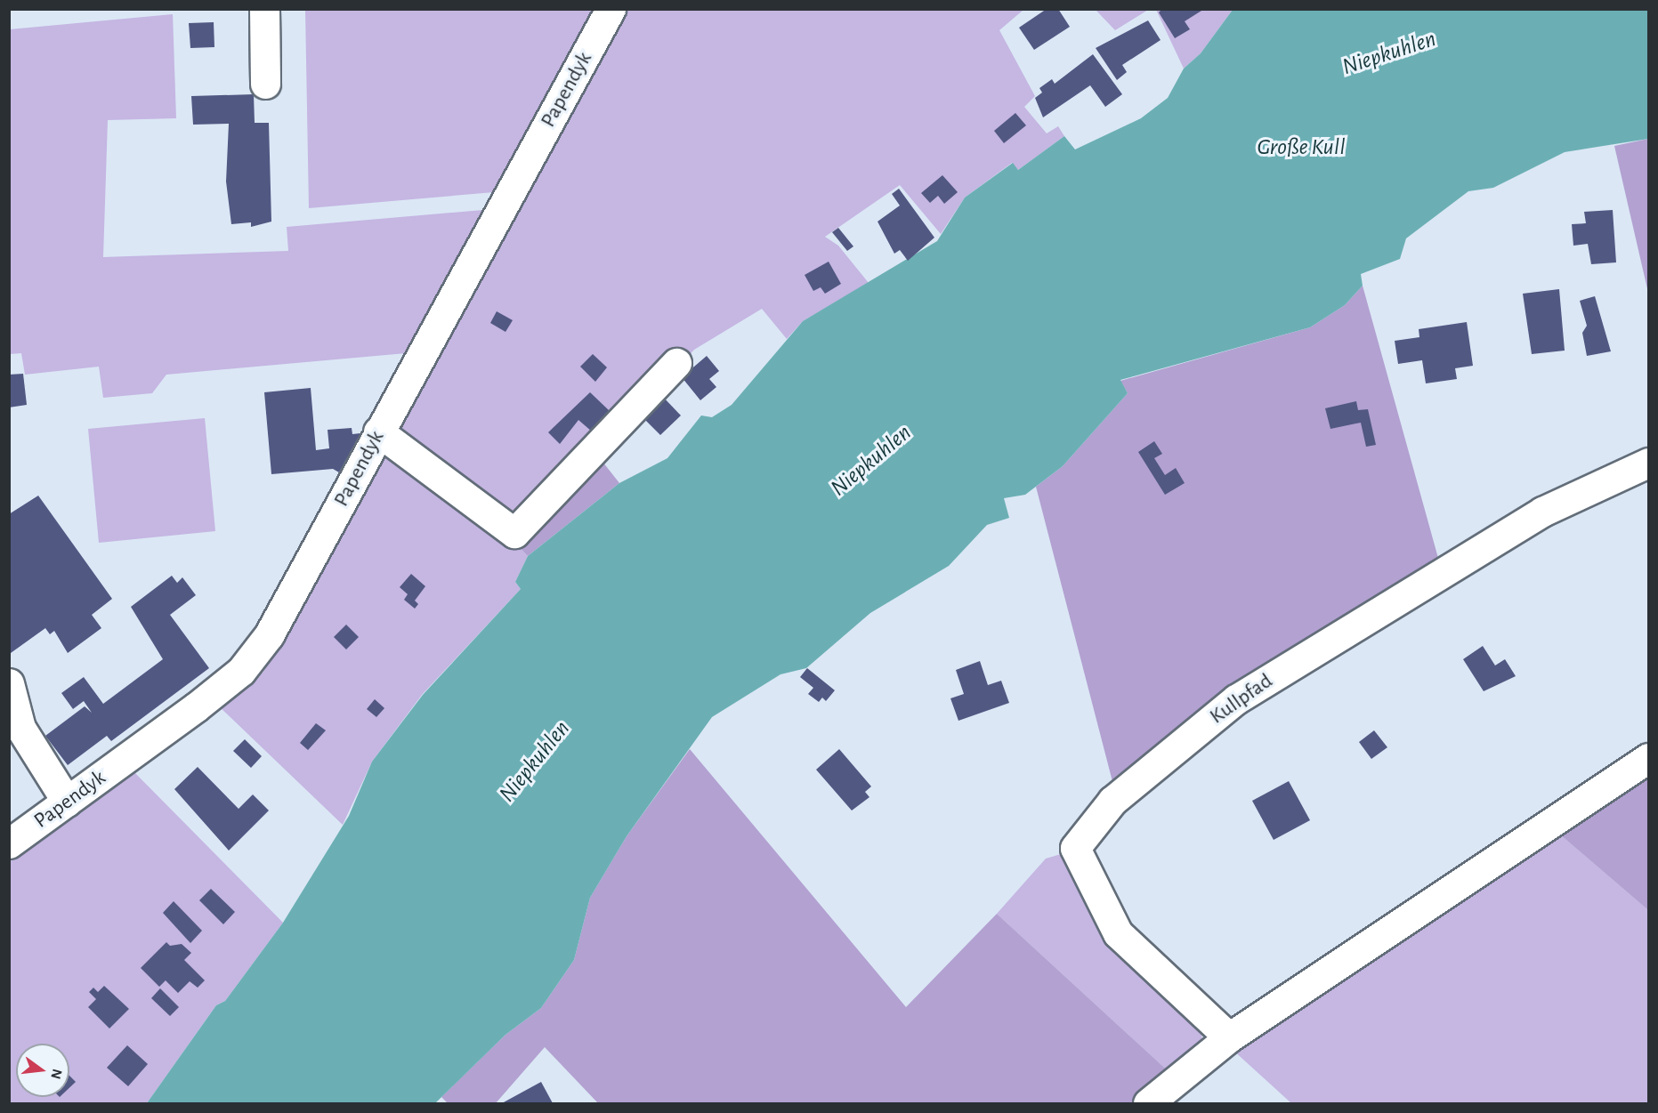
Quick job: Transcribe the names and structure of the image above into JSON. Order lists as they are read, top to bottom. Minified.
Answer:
{"streets":{"street":["Papendyk","Kullpfad"]},"water":["Niepkuhlen","Große Kull"],"north":"right"}
